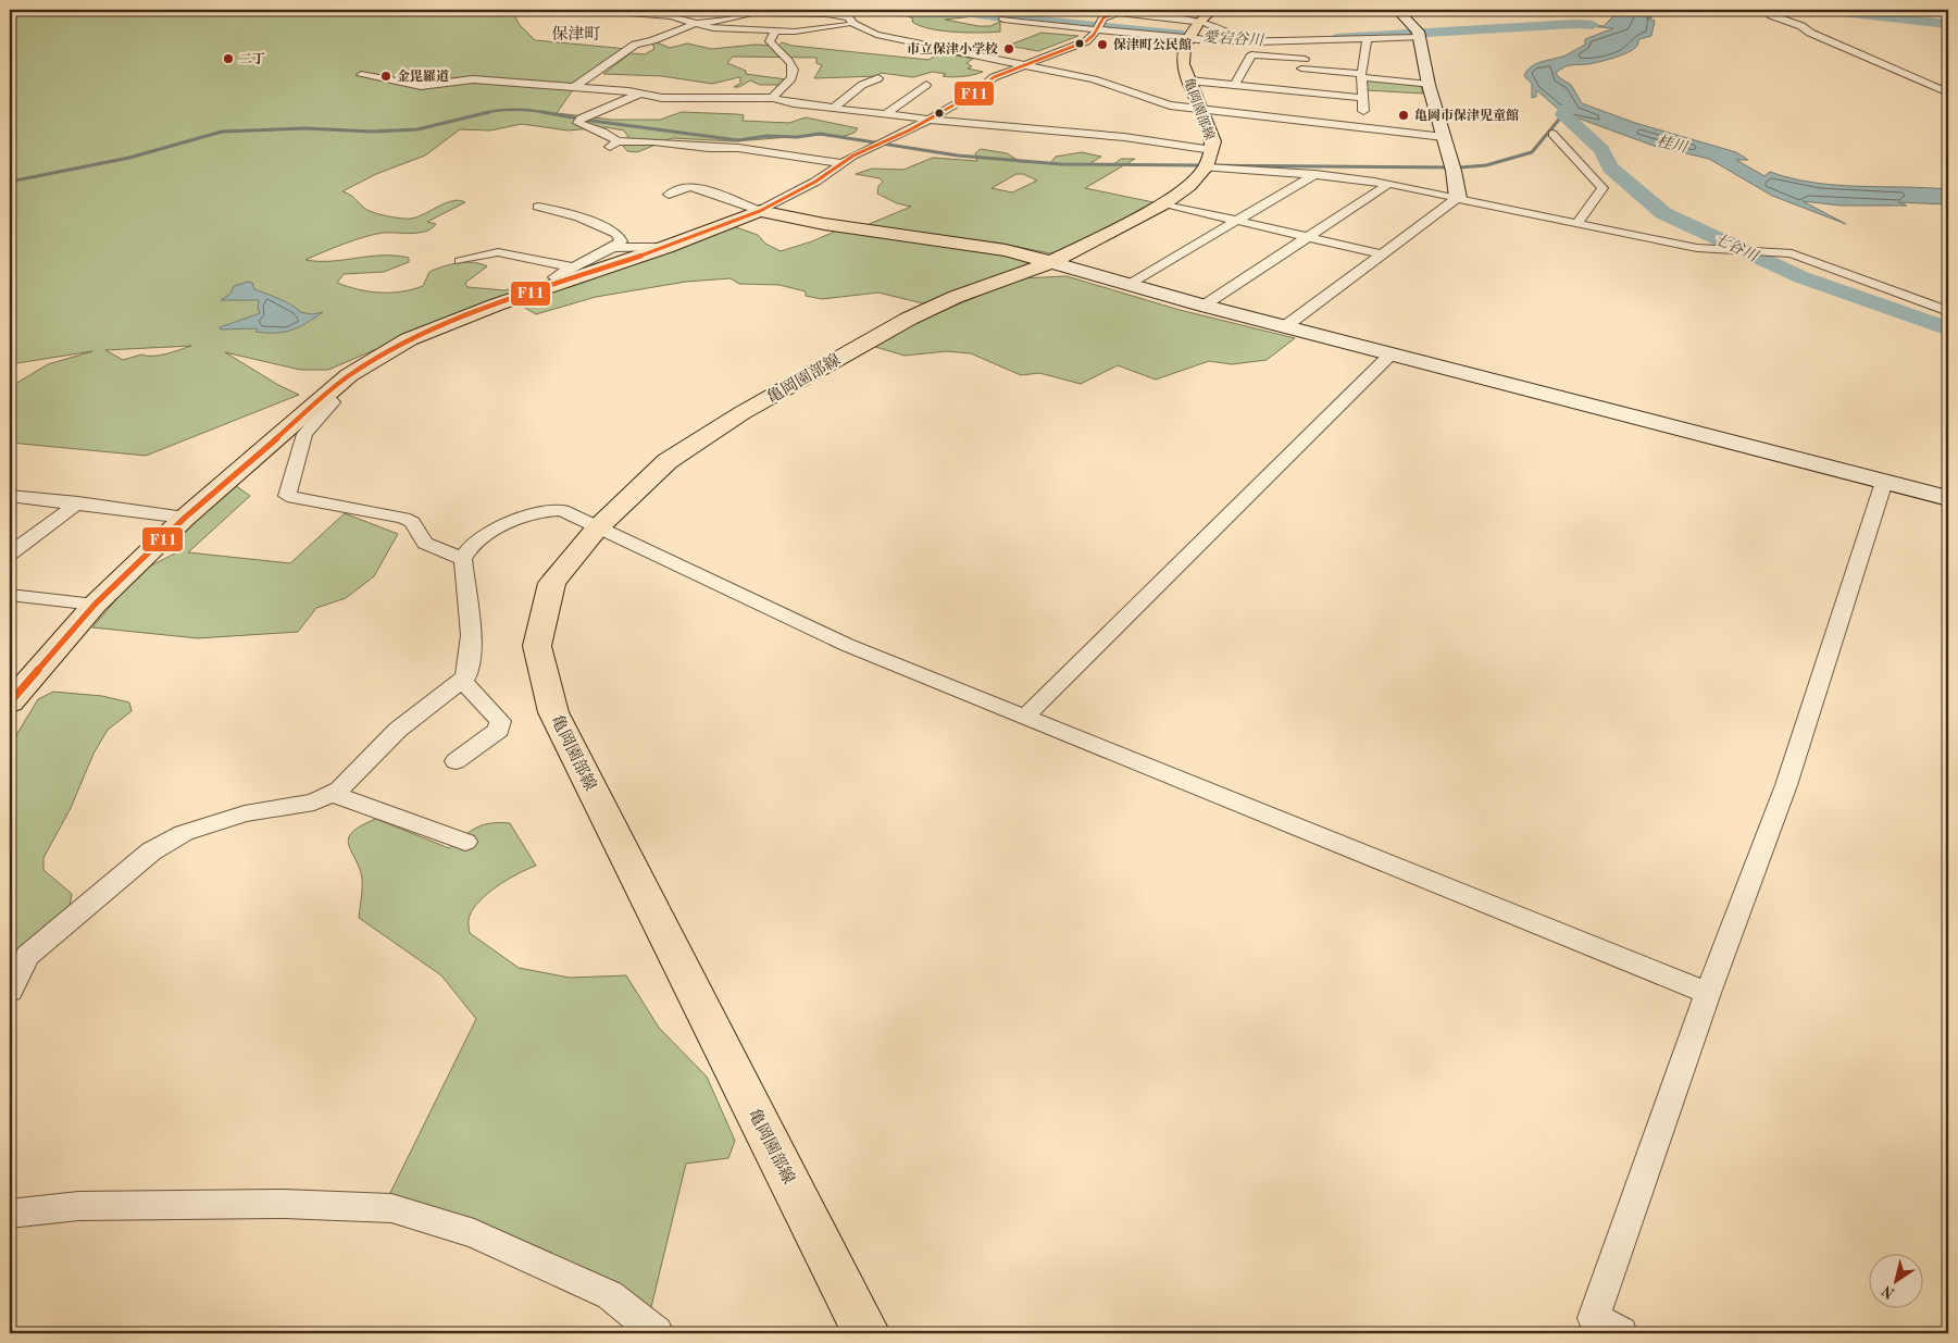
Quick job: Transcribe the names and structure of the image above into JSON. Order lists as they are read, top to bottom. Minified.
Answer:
{"streets":{"main road":["亀岡園部線"]},"districts":["保津町"],"water":["愛宕谷川","桂川","七谷川"],"places":["保津町公民館","市立保津小学校","二丁","金毘羅道","亀岡市保津児童館"],"lines":["transit line F11"],"north":"bottom left"}
